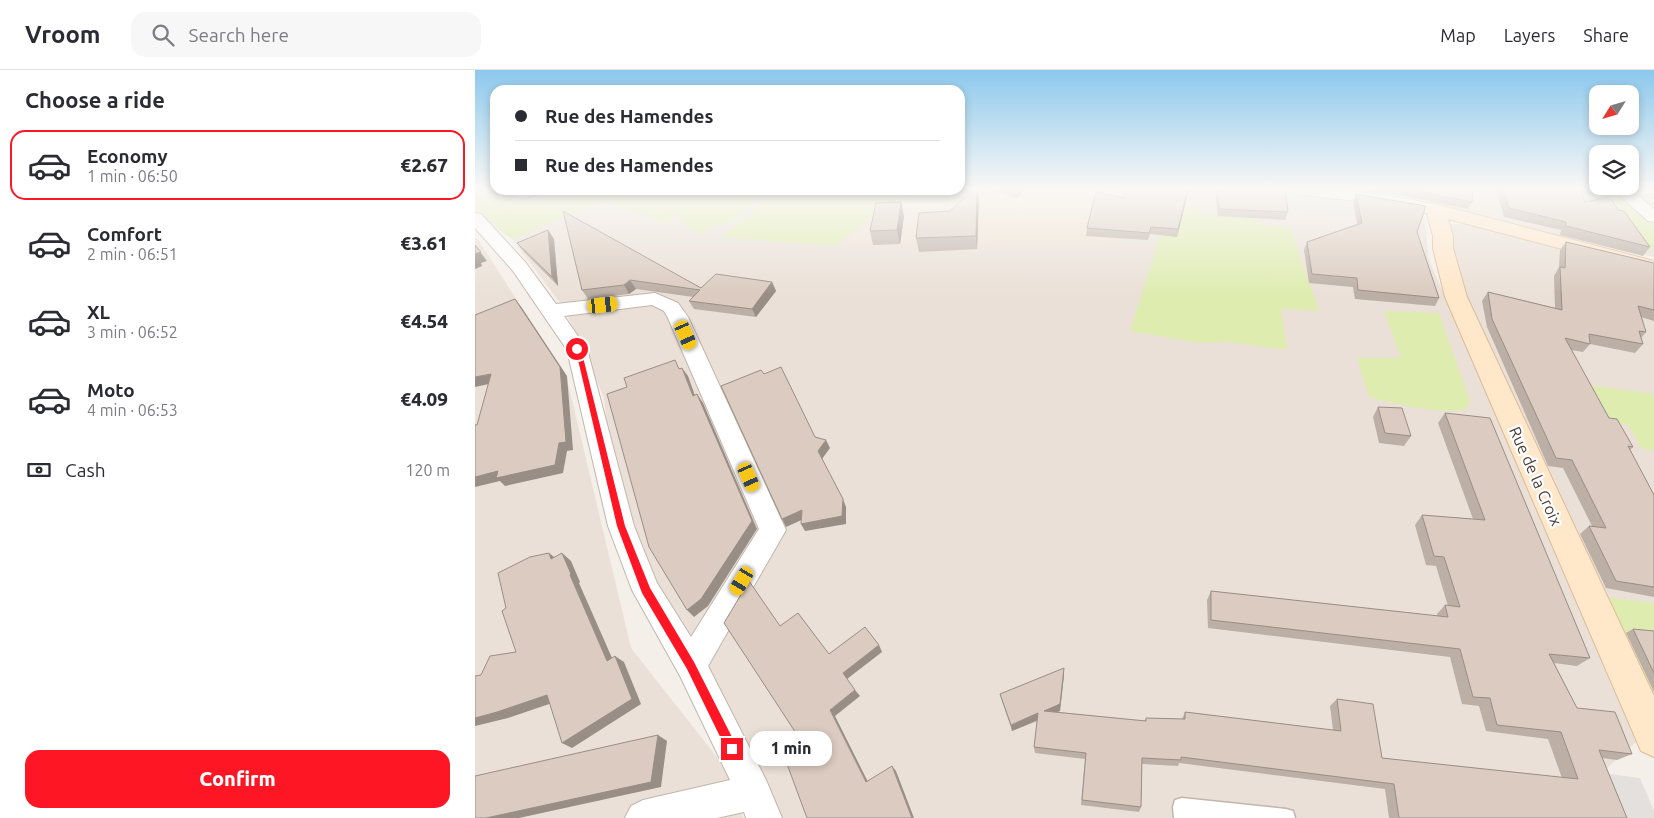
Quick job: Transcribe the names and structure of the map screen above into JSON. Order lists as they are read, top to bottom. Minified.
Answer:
{"streets":{"street":["Rue de la Croix"]},"north":"bottom left","page":{"header":"Vroom","search":"Search here","nav":["Map","Layers","Share"],"heading":"Choose a ride","banner":["Rue des Hamendes","Rue des Hamendes"],"list":[{"name":"Economy","note":"1 min · 06:50","value":"€2.67"},{"name":"Comfort","note":"2 min · 06:51","value":"€3.61"},{"name":"XL","note":"3 min · 06:52","value":"€4.54"},{"name":"Moto","note":"4 min · 06:53","value":"€4.09"}],"pay":["Cash","120 m"],"bubble":"1 min","buttons":"Confirm"}}
